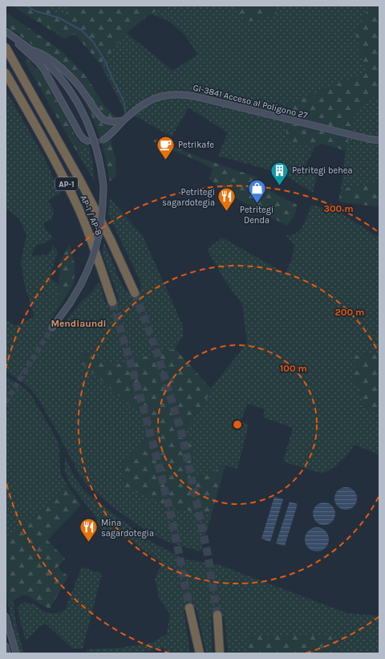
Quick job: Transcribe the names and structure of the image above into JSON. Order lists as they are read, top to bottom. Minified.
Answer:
{"streets":{"highway":["AP-1","AP-1 / AP-8"],"main road":["GI-3841 Acceso al Polígono 27"]},"districts":["Mendiaundi"],"places":{"cafe":["Petrikafe"],"building":["Petritegi behea"],"shop":["Petritegi Denda"],"restaurant":["Petritegi sagardotegia","Mina sagardotegia"]},"rings":["300 m","200 m","100 m"]}
